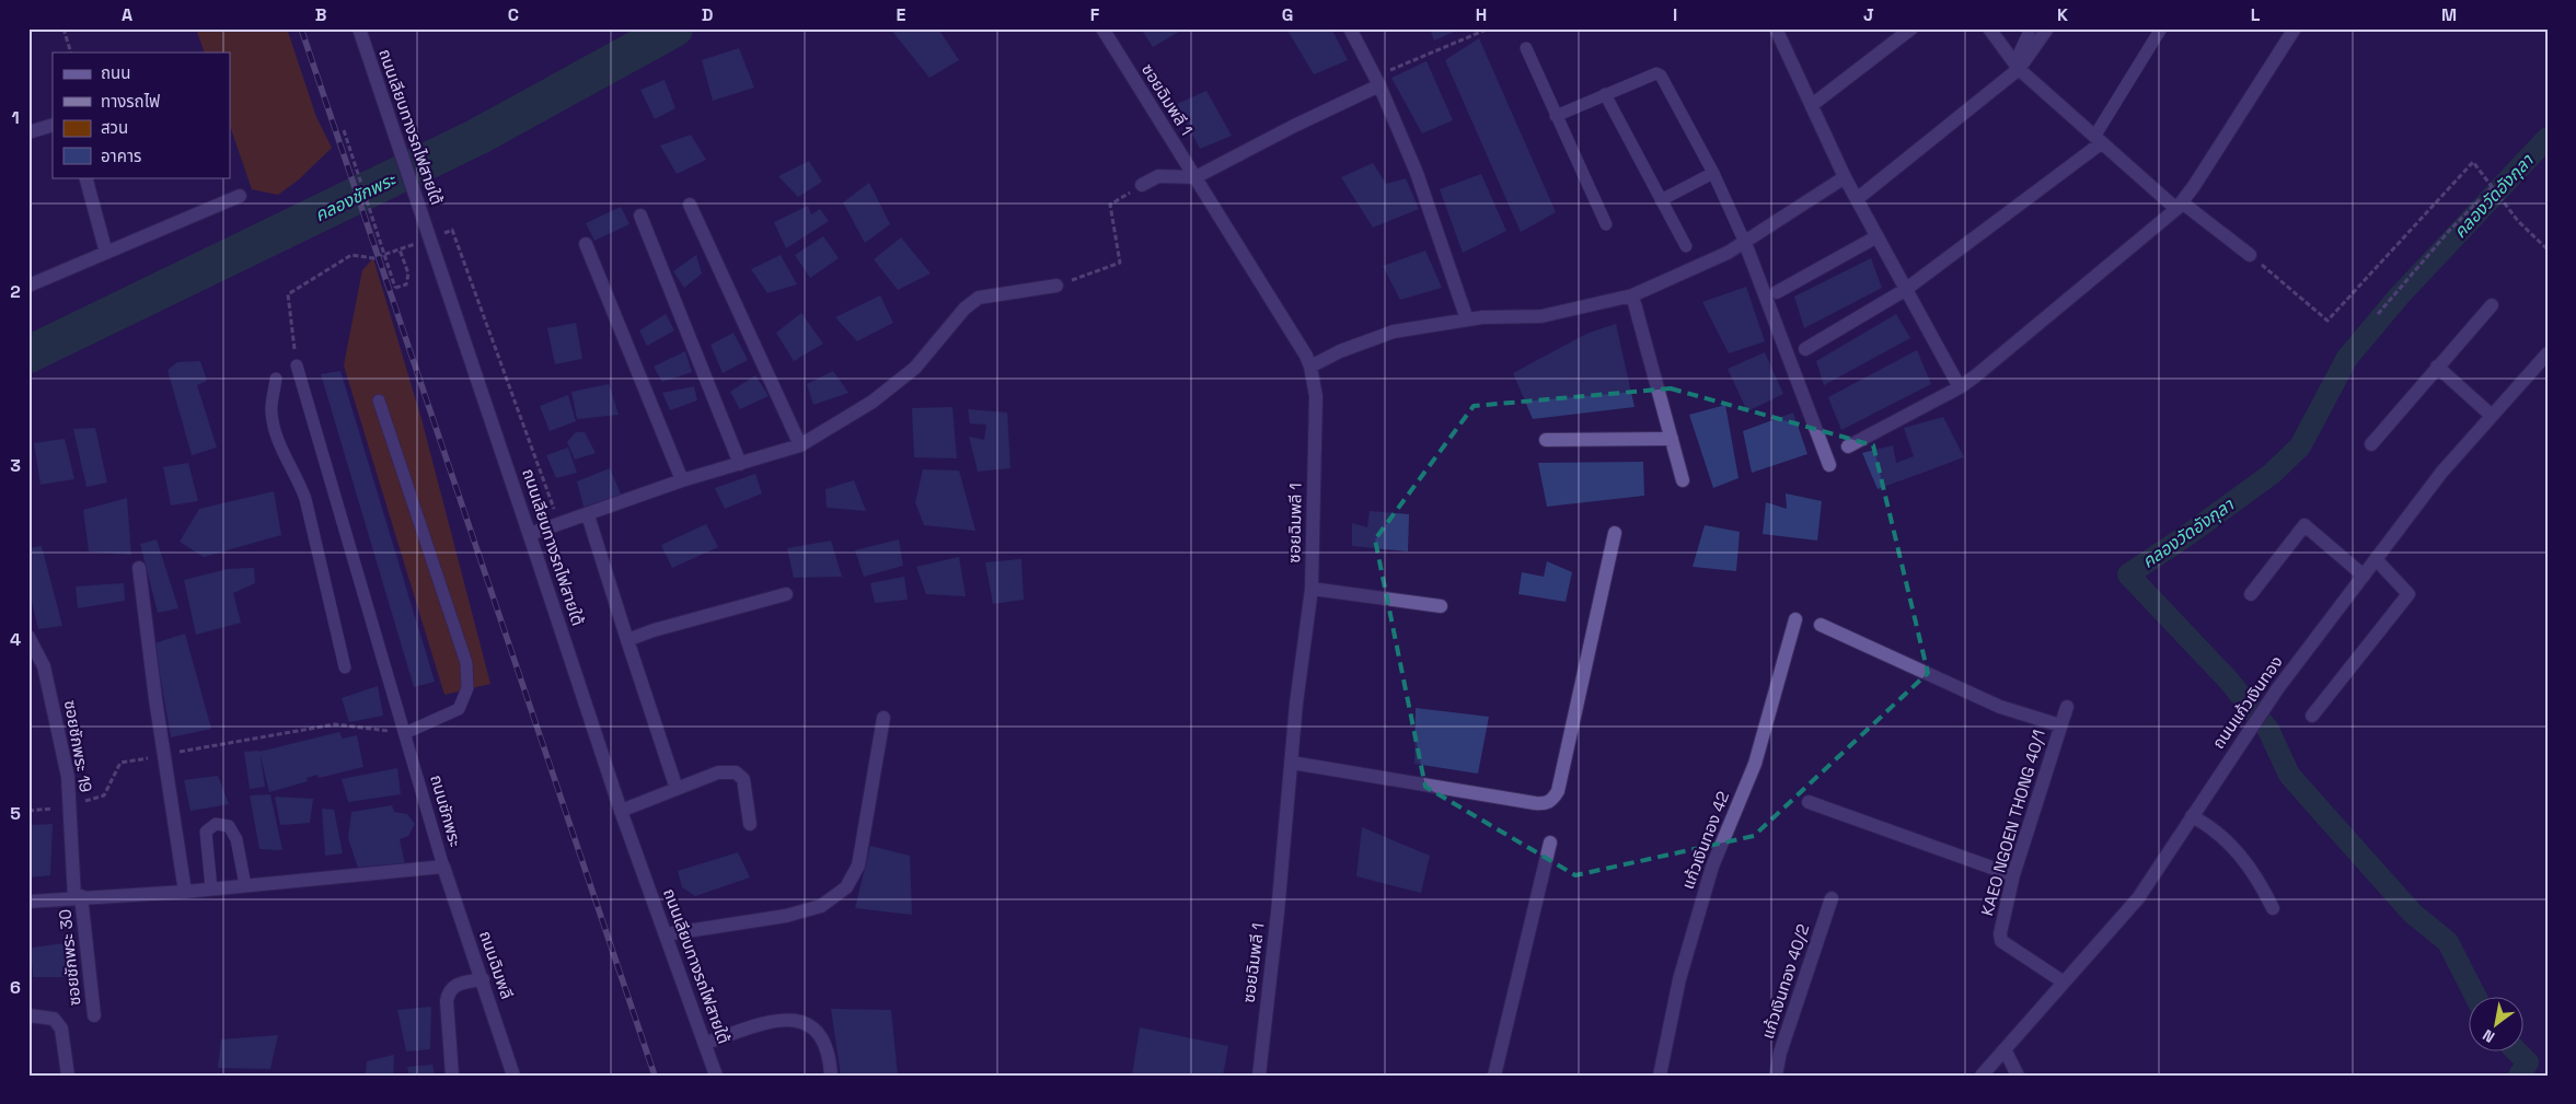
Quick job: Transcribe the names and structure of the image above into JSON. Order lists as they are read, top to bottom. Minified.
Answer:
{"streets":{"street":["ซอยฉิมพลี 1","ถนนเลียบทางรถไฟสายใต้","ถนนแก้วเงินทอง","ซอยชักพระ 19","ถนนชักพระ","KAEO NGOEN THONG 40/1","แก้วเงินทอง 42","ซอยชักพระ 30","ถนนฉิมพลี","แก้วเงินทอง 40/2"]},"crossings":[["ถนนแก้วเงินทอง","KAEO NGOEN THONG 40/1"],["ซอยชักพระ 19","ถนนชักพระ"],["ซอยชักพระ 19","ซอยชักพระ 30"],["ถนนชักพระ","ซอยชักพระ 30"],["ถนนชักพระ","ถนนฉิมพลี"]],"water":["คลองวัดอังกุลา","คลองชักพระ"],"legend":["ถนน","ทางรถไฟ","สวน","อาคาร"],"north":"bottom left","grid":{"columns":["A","B","C","D","E","F","G","H","I","J","K","L","M"],"rows":["1","2","3","4","5","6"]}}
